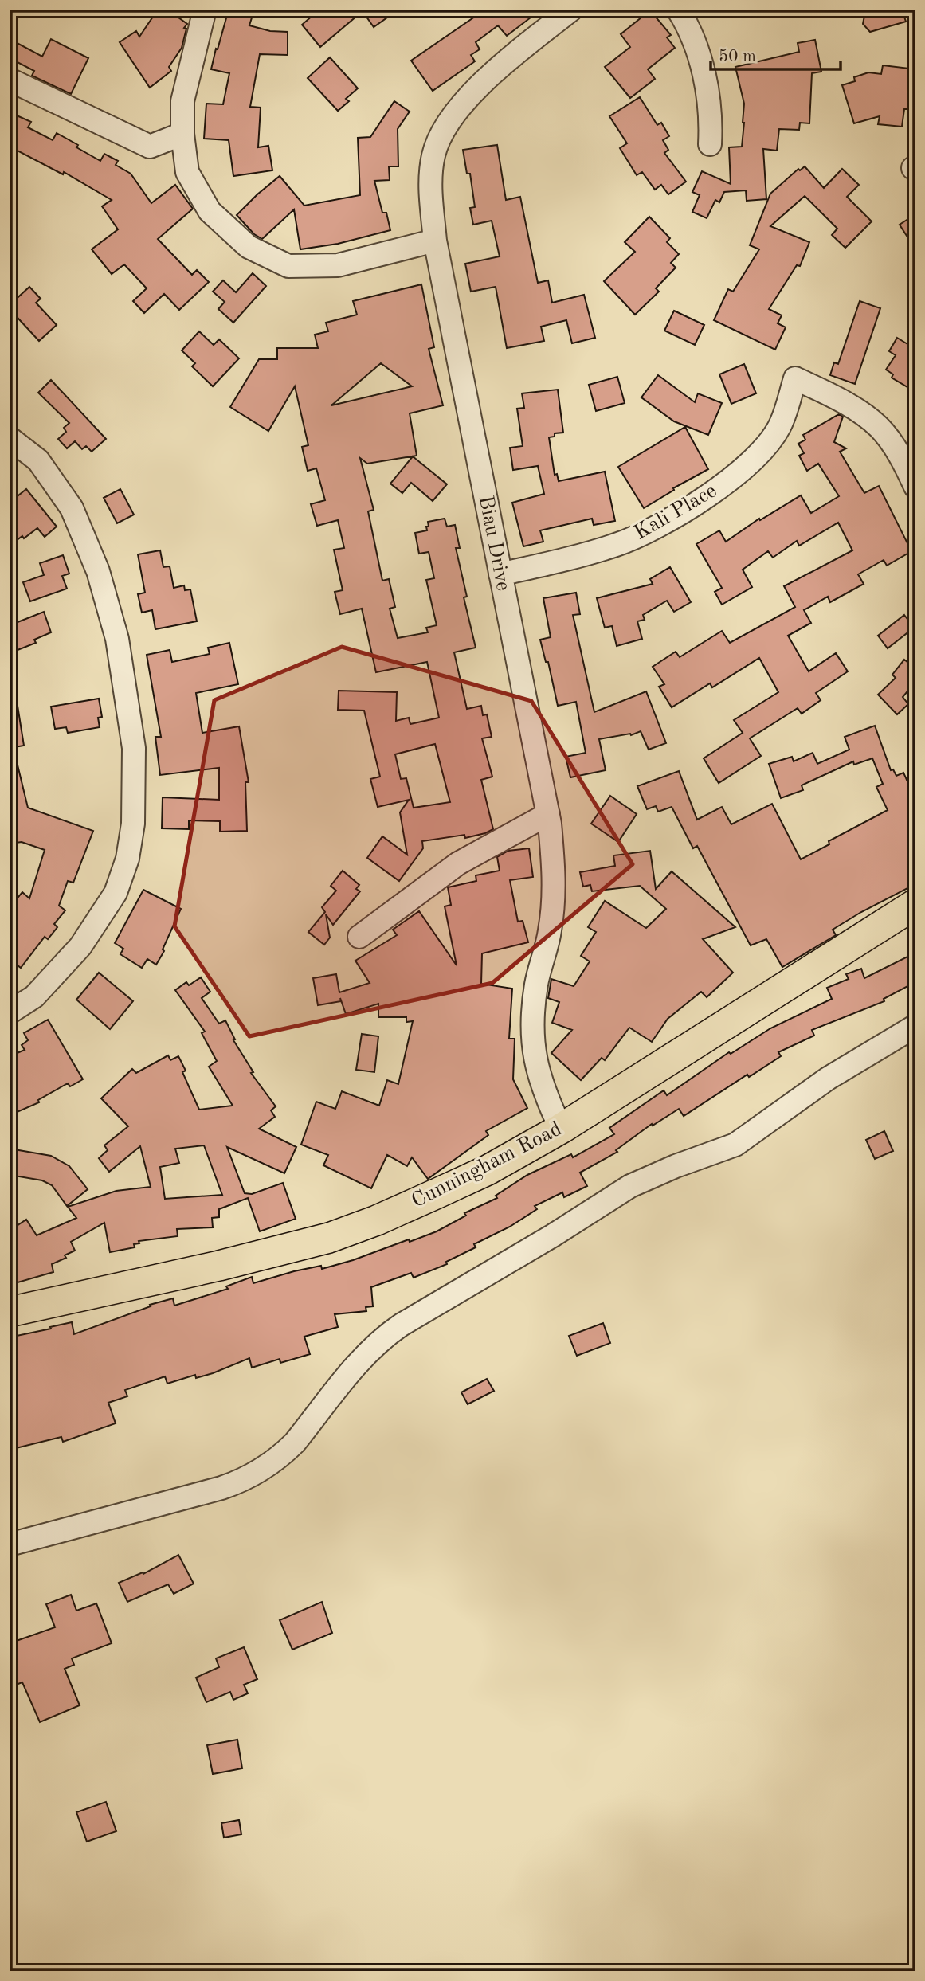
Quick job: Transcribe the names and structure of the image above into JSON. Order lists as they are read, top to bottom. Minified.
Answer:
{"streets":{"main road":["Cunningham Road"],"street":["Kali Place","Biau Drive"]},"crossings":[["Kali Place","Biau Drive"],["Biau Drive","Cunningham Road"]],"scale_bar":"50 m"}
